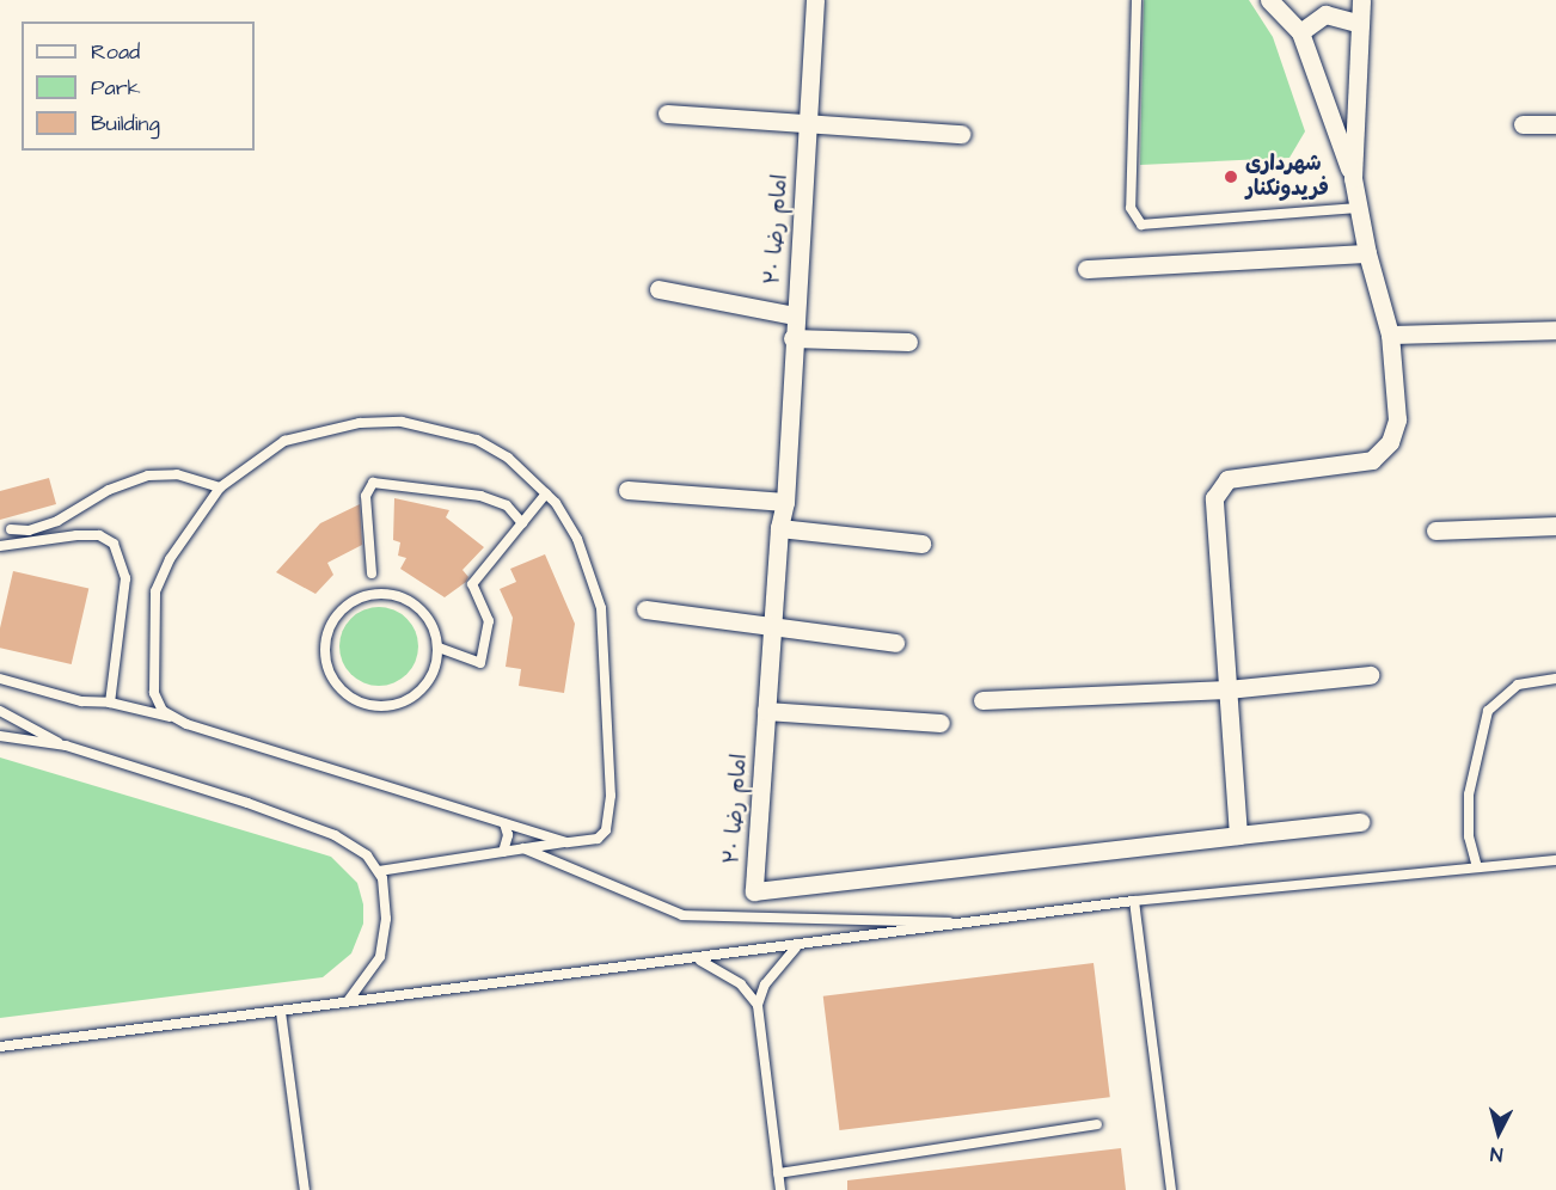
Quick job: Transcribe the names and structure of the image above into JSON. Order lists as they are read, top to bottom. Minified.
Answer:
{"streets":{"street":["امام رضا ۲۰"]},"places":["شهرداری فریدونکنار"],"legend":["Road","Park","Building"],"north":"bottom"}
